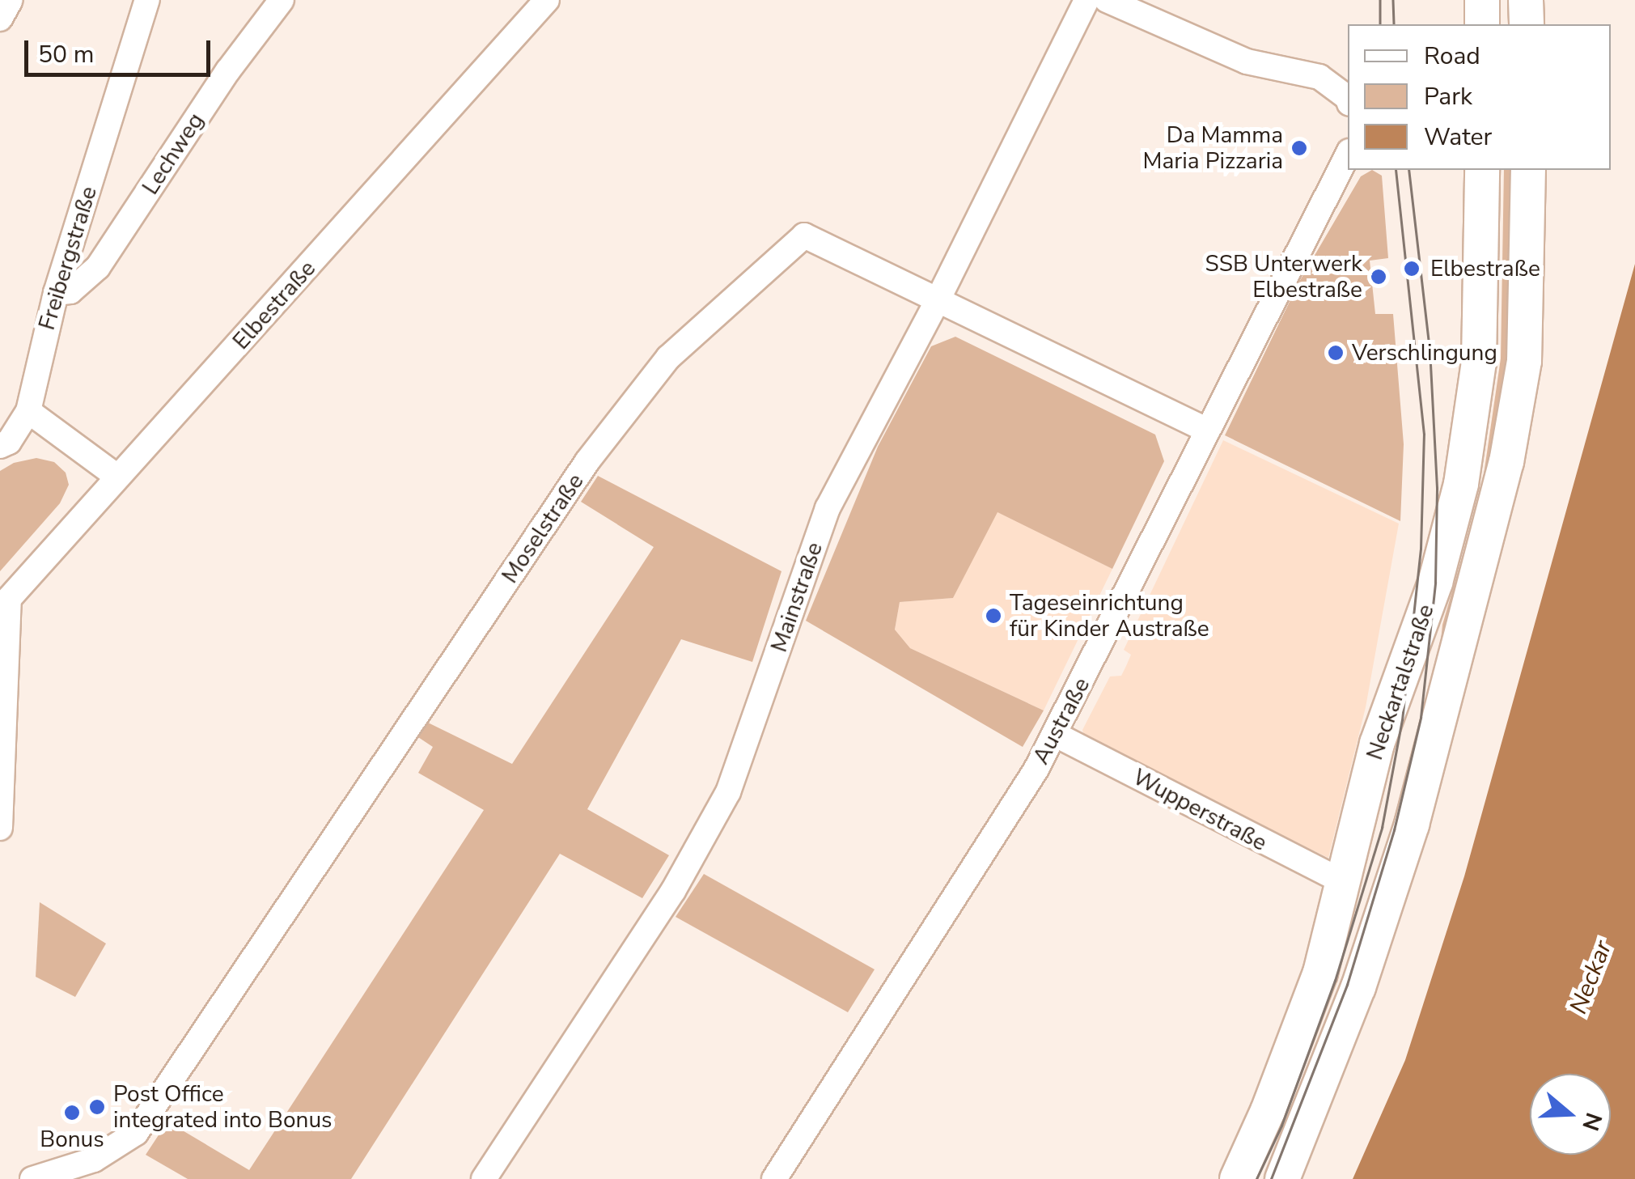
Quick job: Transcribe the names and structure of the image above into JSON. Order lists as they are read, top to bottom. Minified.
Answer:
{"streets":{"main road":["Neckartalstraße"],"street":["Lechweg","Freibergstraße","Elbestraße","Moselstraße","Mainstraße","Austraße","Wupperstraße"]},"crossings":[["Lechweg","Freibergstraße"],["Moselstraße","Mainstraße"],["Moselstraße","Austraße"],["Neckartalstraße","Wupperstraße"],["Austraße","Wupperstraße"]],"water":["Neckar"],"places":["Da Mamma Maria Pizzaria","Elbestraße","SSB Unterwerk Elbestraße","Verschlingung","Tageseinrichtung für Kinder Austraße","Post Office integrated into Bonus","Bonus"],"legend":["Road","Park","Water"],"scale_bar":"50 m","north":"right"}
